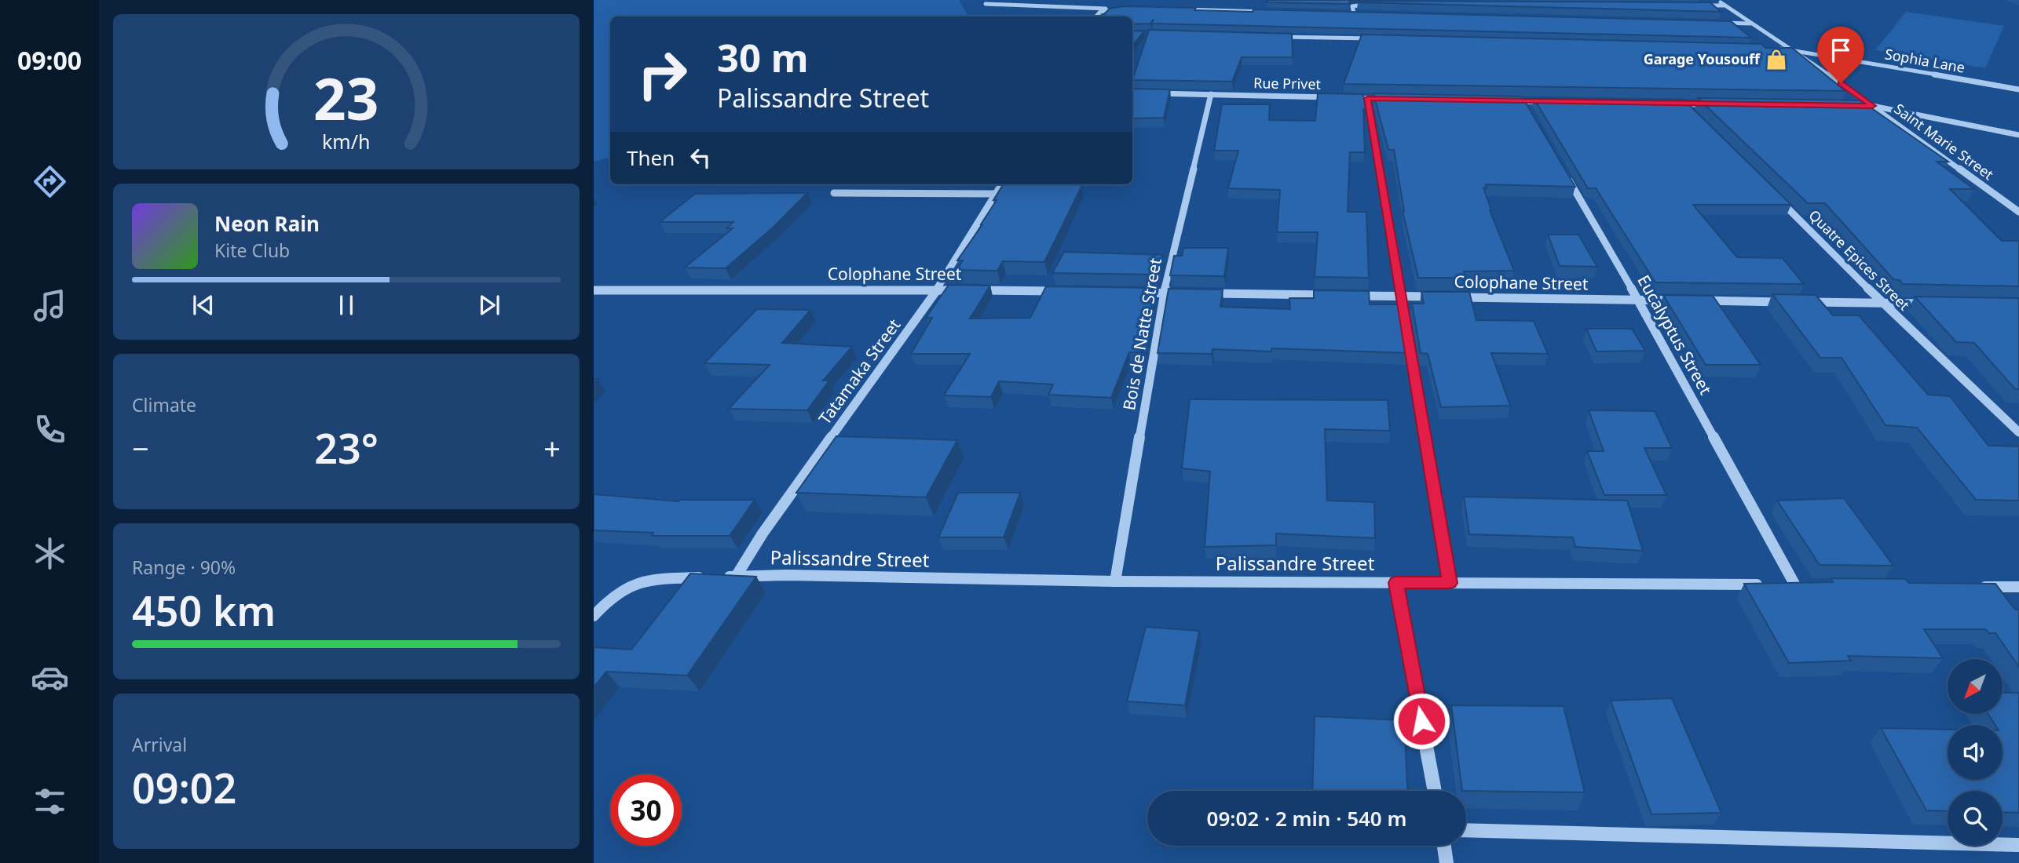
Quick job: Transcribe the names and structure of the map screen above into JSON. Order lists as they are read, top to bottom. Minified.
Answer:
{"streets":{"street":["Sophia Lane","Rue Privet","Saint Marie Street","Quatre Epices Street","Colophane Street","Bois de Natte Street","Eucalyptus Street","Tatamaka Street","Palissandre Street"]},"crossings":[["Sophia Lane","Saint Marie Street"],["Rue Privet","Bois de Natte Street"],["Colophane Street","Eucalyptus Street"],["Colophane Street","Tatamaka Street"],["Bois de Natte Street","Palissandre Street"],["Eucalyptus Street","Palissandre Street"],["Tatamaka Street","Palissandre Street"]],"places":{"shop":["Garage Yousouff"]},"north":"bottom left","page":{"tabs":"09:00","turn":["30 m","Palissandre Street"],"then":"Then","song":["Neon Rain","Kite Club"],"tile":["Climate",["Range · 90%","450 km"],["Arrival","09:02"]],"heat":["−","23°","+"],"limit":"30","trip":"09:02 · 2 min · 540 m","gauge":["23","km/h"]}}
